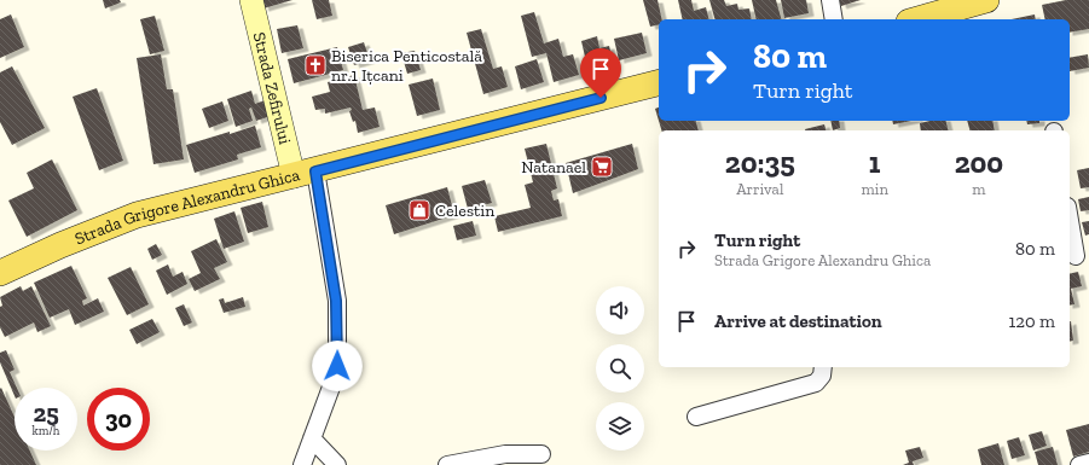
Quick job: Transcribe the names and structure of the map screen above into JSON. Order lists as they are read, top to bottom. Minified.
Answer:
{"streets":{"main road":["Strada Zefirului","Strada Grigore Alexandru Ghica"]},"crossings":[["Strada Zefirului","Strada Grigore Alexandru Ghica"]],"places":{"church":["Biserica Penticostală nr.1 Ițcani"],"supermarket":["Natanael"],"shop":["Celestin"]},"page":{"turn":["80 m","Turn right"],"eta":["20:35","Arrival","1","min","200","m"],"list":[{"name":"Turn right","note":"Strada Grigore Alexandru Ghica","value":"80 m"},{"name":"Arrive at destination","value":"120 m"}],"speed":"25 km/h","limit":"30"}}
